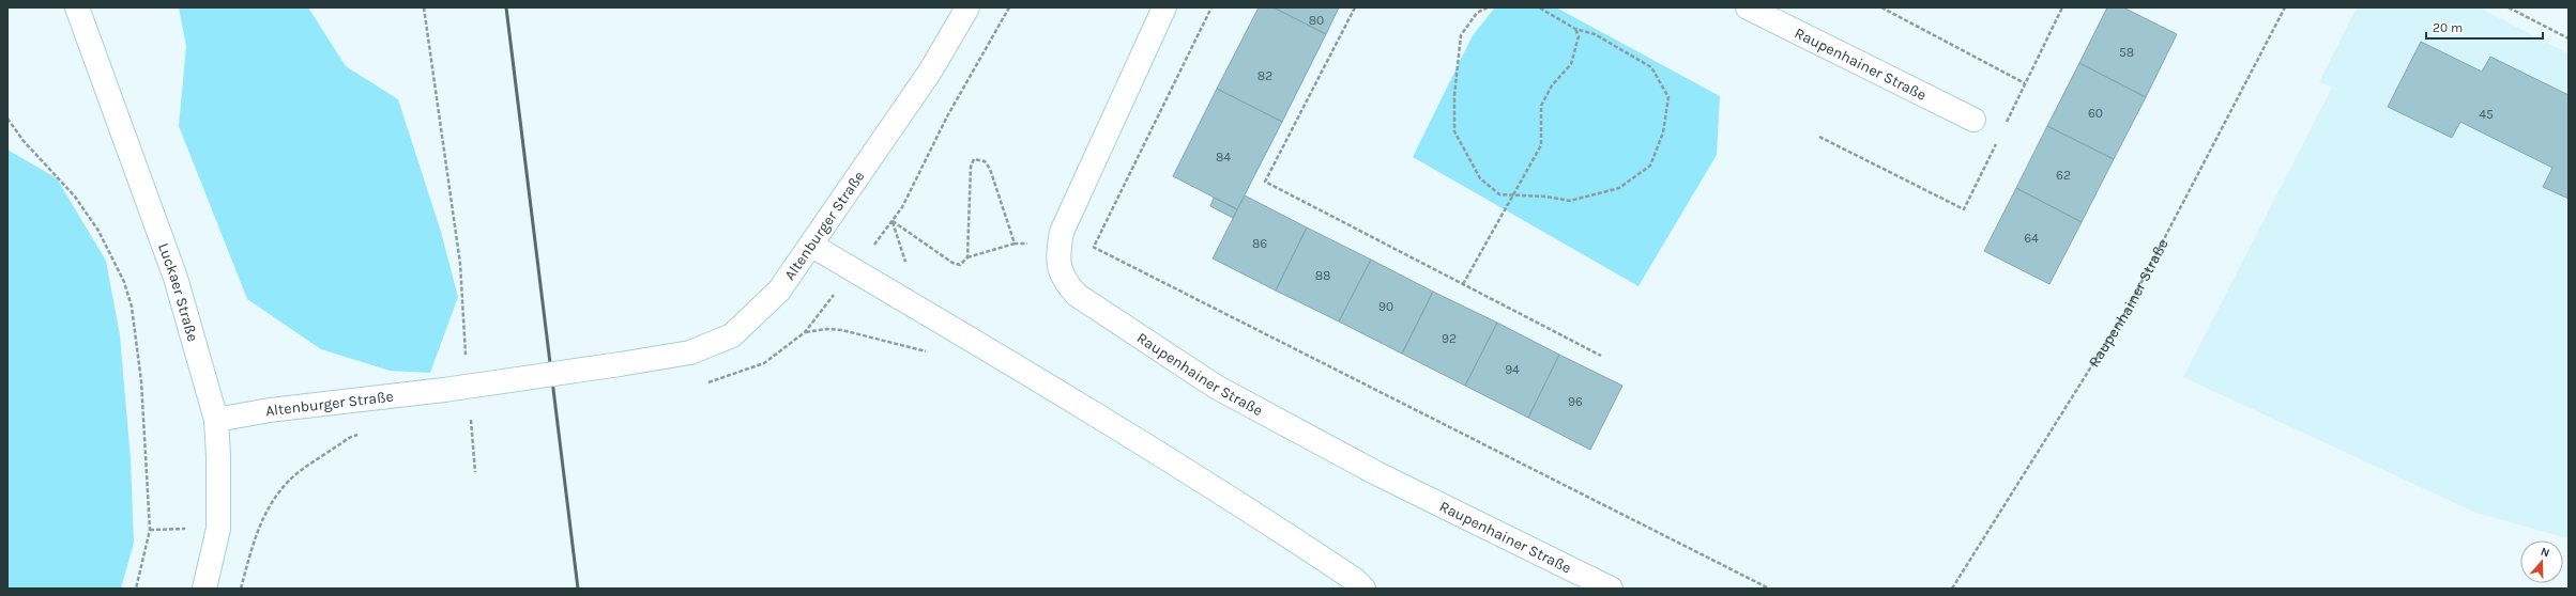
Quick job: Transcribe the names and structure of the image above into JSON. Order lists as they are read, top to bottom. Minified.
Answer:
{"streets":{"street":["Raupenhainer Straße","Altenburger Straße","Luckaer Straße"]},"crossings":[["Altenburger Straße","Luckaer Straße"]],"house_numbers":["80","58","82","60","45","84","62","64","86","88","90","92","94","96"],"scale_bar":"20 m","north":"top"}
